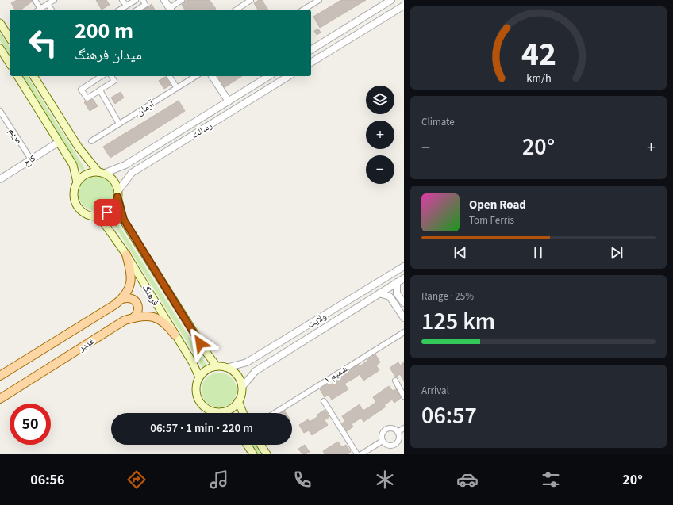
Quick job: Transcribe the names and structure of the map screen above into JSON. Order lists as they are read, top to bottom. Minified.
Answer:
{"streets":{"main road":["فرهنگ","غدیر"],"street":["آرمان","رسالت","مریم","کاج","ولایت","شمیم ۱"]},"crossings":[["رسالت","فرهنگ"],["مریم","کاج"],["فرهنگ","ولایت"],["فرهنگ","غدیر"]],"page":{"turn":["200 m","میدان فرهنگ"],"map_buttons":["+","−"],"tile":["Climate",["Range · 25%","125 km"],["Arrival","06:57"]],"heat":["−","20°","+"],"song":["Open Road","Tom Ferris"],"limit":"50","trip":"06:57 · 1 min · 220 m","tabs":["06:56","20°"],"gauge":["42","km/h"]}}
